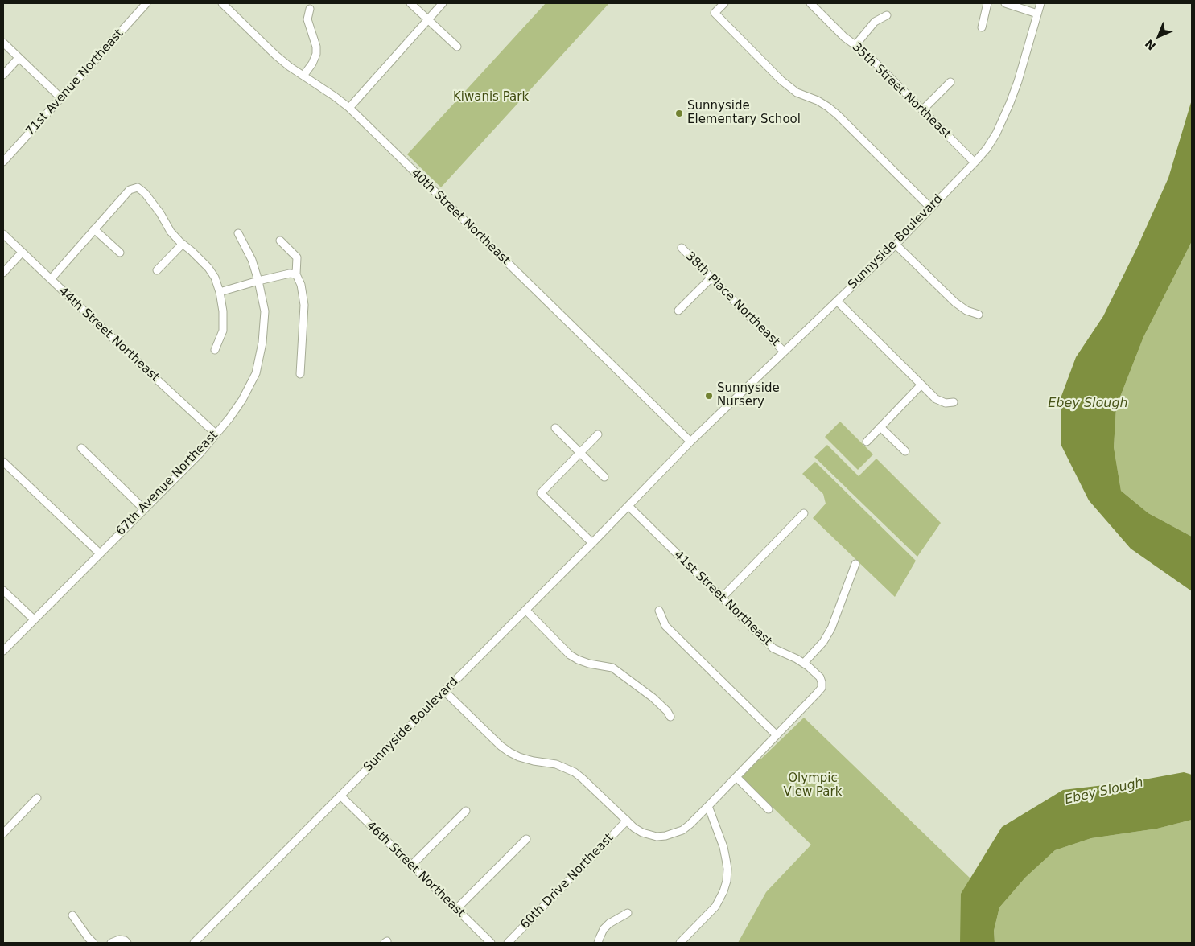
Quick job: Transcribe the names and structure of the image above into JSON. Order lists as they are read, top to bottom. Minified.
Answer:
{"streets":{"street":["71st Avenue Northeast","35th Street Northeast","40th Street Northeast","Sunnyside Boulevard","38th Place Northeast","44th Street Northeast","67th Avenue Northeast","41st Street Northeast","46th Street Northeast","60th Drive Northeast"]},"crossings":[["35th Street Northeast","Sunnyside Boulevard"],["40th Street Northeast","Sunnyside Boulevard"],["Sunnyside Boulevard","38th Place Northeast"],["Sunnyside Boulevard","41st Street Northeast"],["Sunnyside Boulevard","46th Street Northeast"],["44th Street Northeast","67th Avenue Northeast"]],"water":["Ebey Slough"],"parks":["Kiwanis Park","Olympic View Park"],"places":["Sunnyside Elementary School","Sunnyside Nursery"],"north":"bottom left"}
